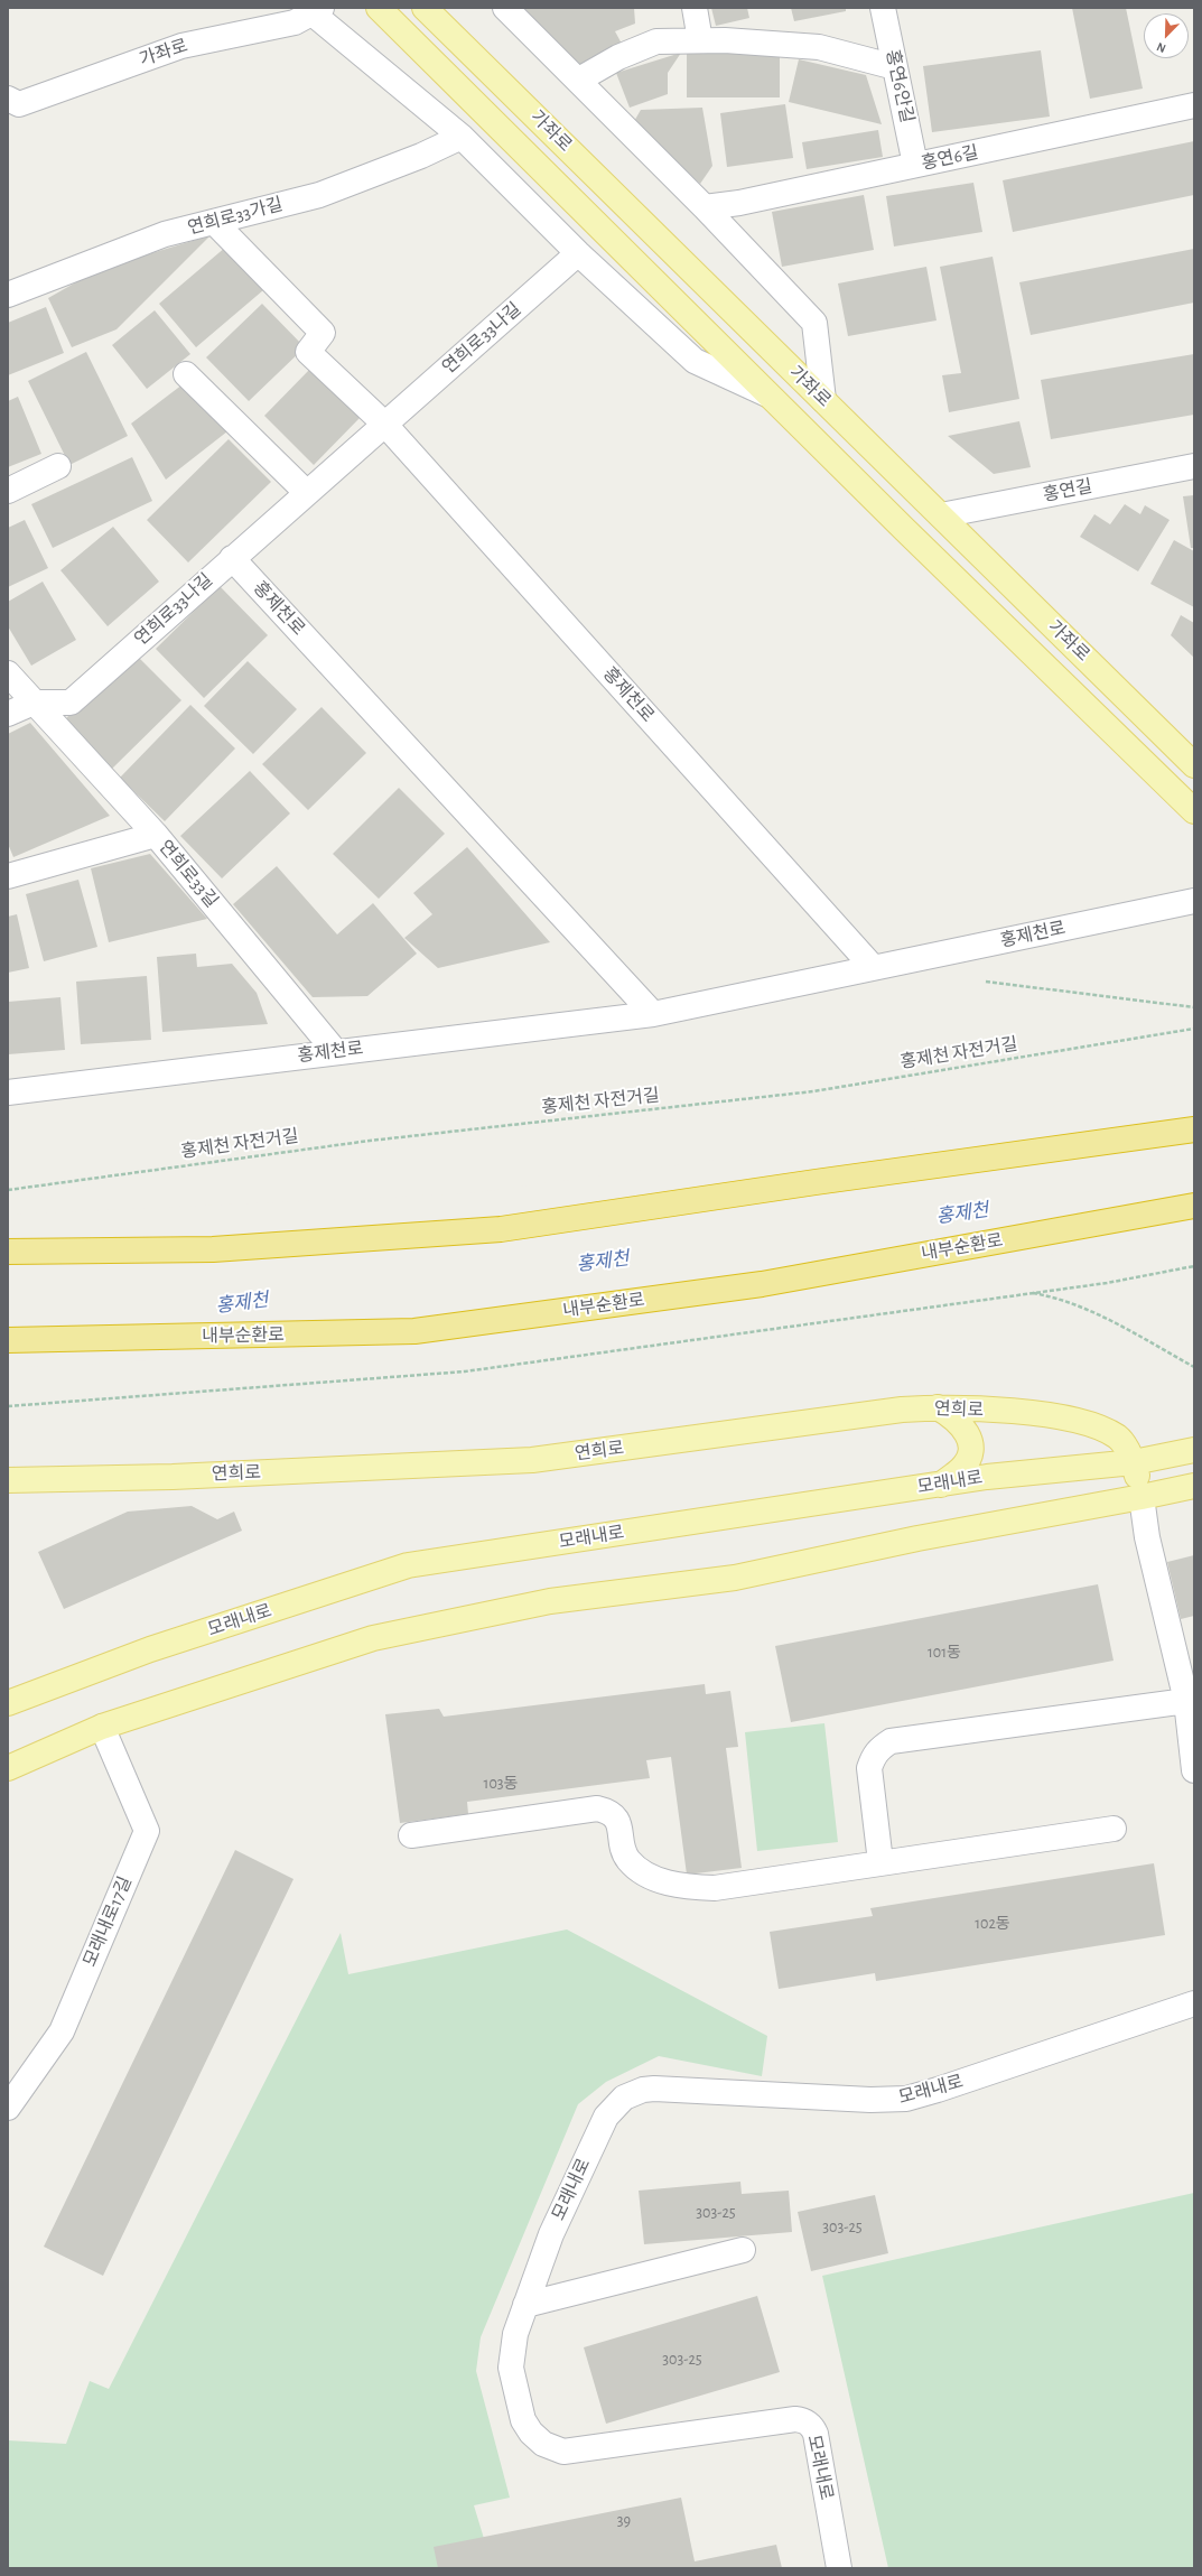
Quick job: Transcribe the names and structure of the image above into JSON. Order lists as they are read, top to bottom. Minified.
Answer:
{"streets":{"highway":["내부순환로"],"main road":["가좌로","연희로","모래내로"],"street":["홍연6안길","홍연6길","연희로33가길","연희로33나길","홍연길","홍제천로","연희로33길","모래내로17길"],"path":["홍제천 자전거길"]},"crossings":[["가좌로","홍연길"],["홍연6안길","홍연6길"],["연희로33나길","홍제천로"],["연희로33나길","연희로33길"],["홍제천로","연희로33길"],["연희로","모래내로"]],"water":["홍제천"],"house_numbers":["101동","103동","102동","303-25","303-25","303-25","39"],"north":"bottom left"}
